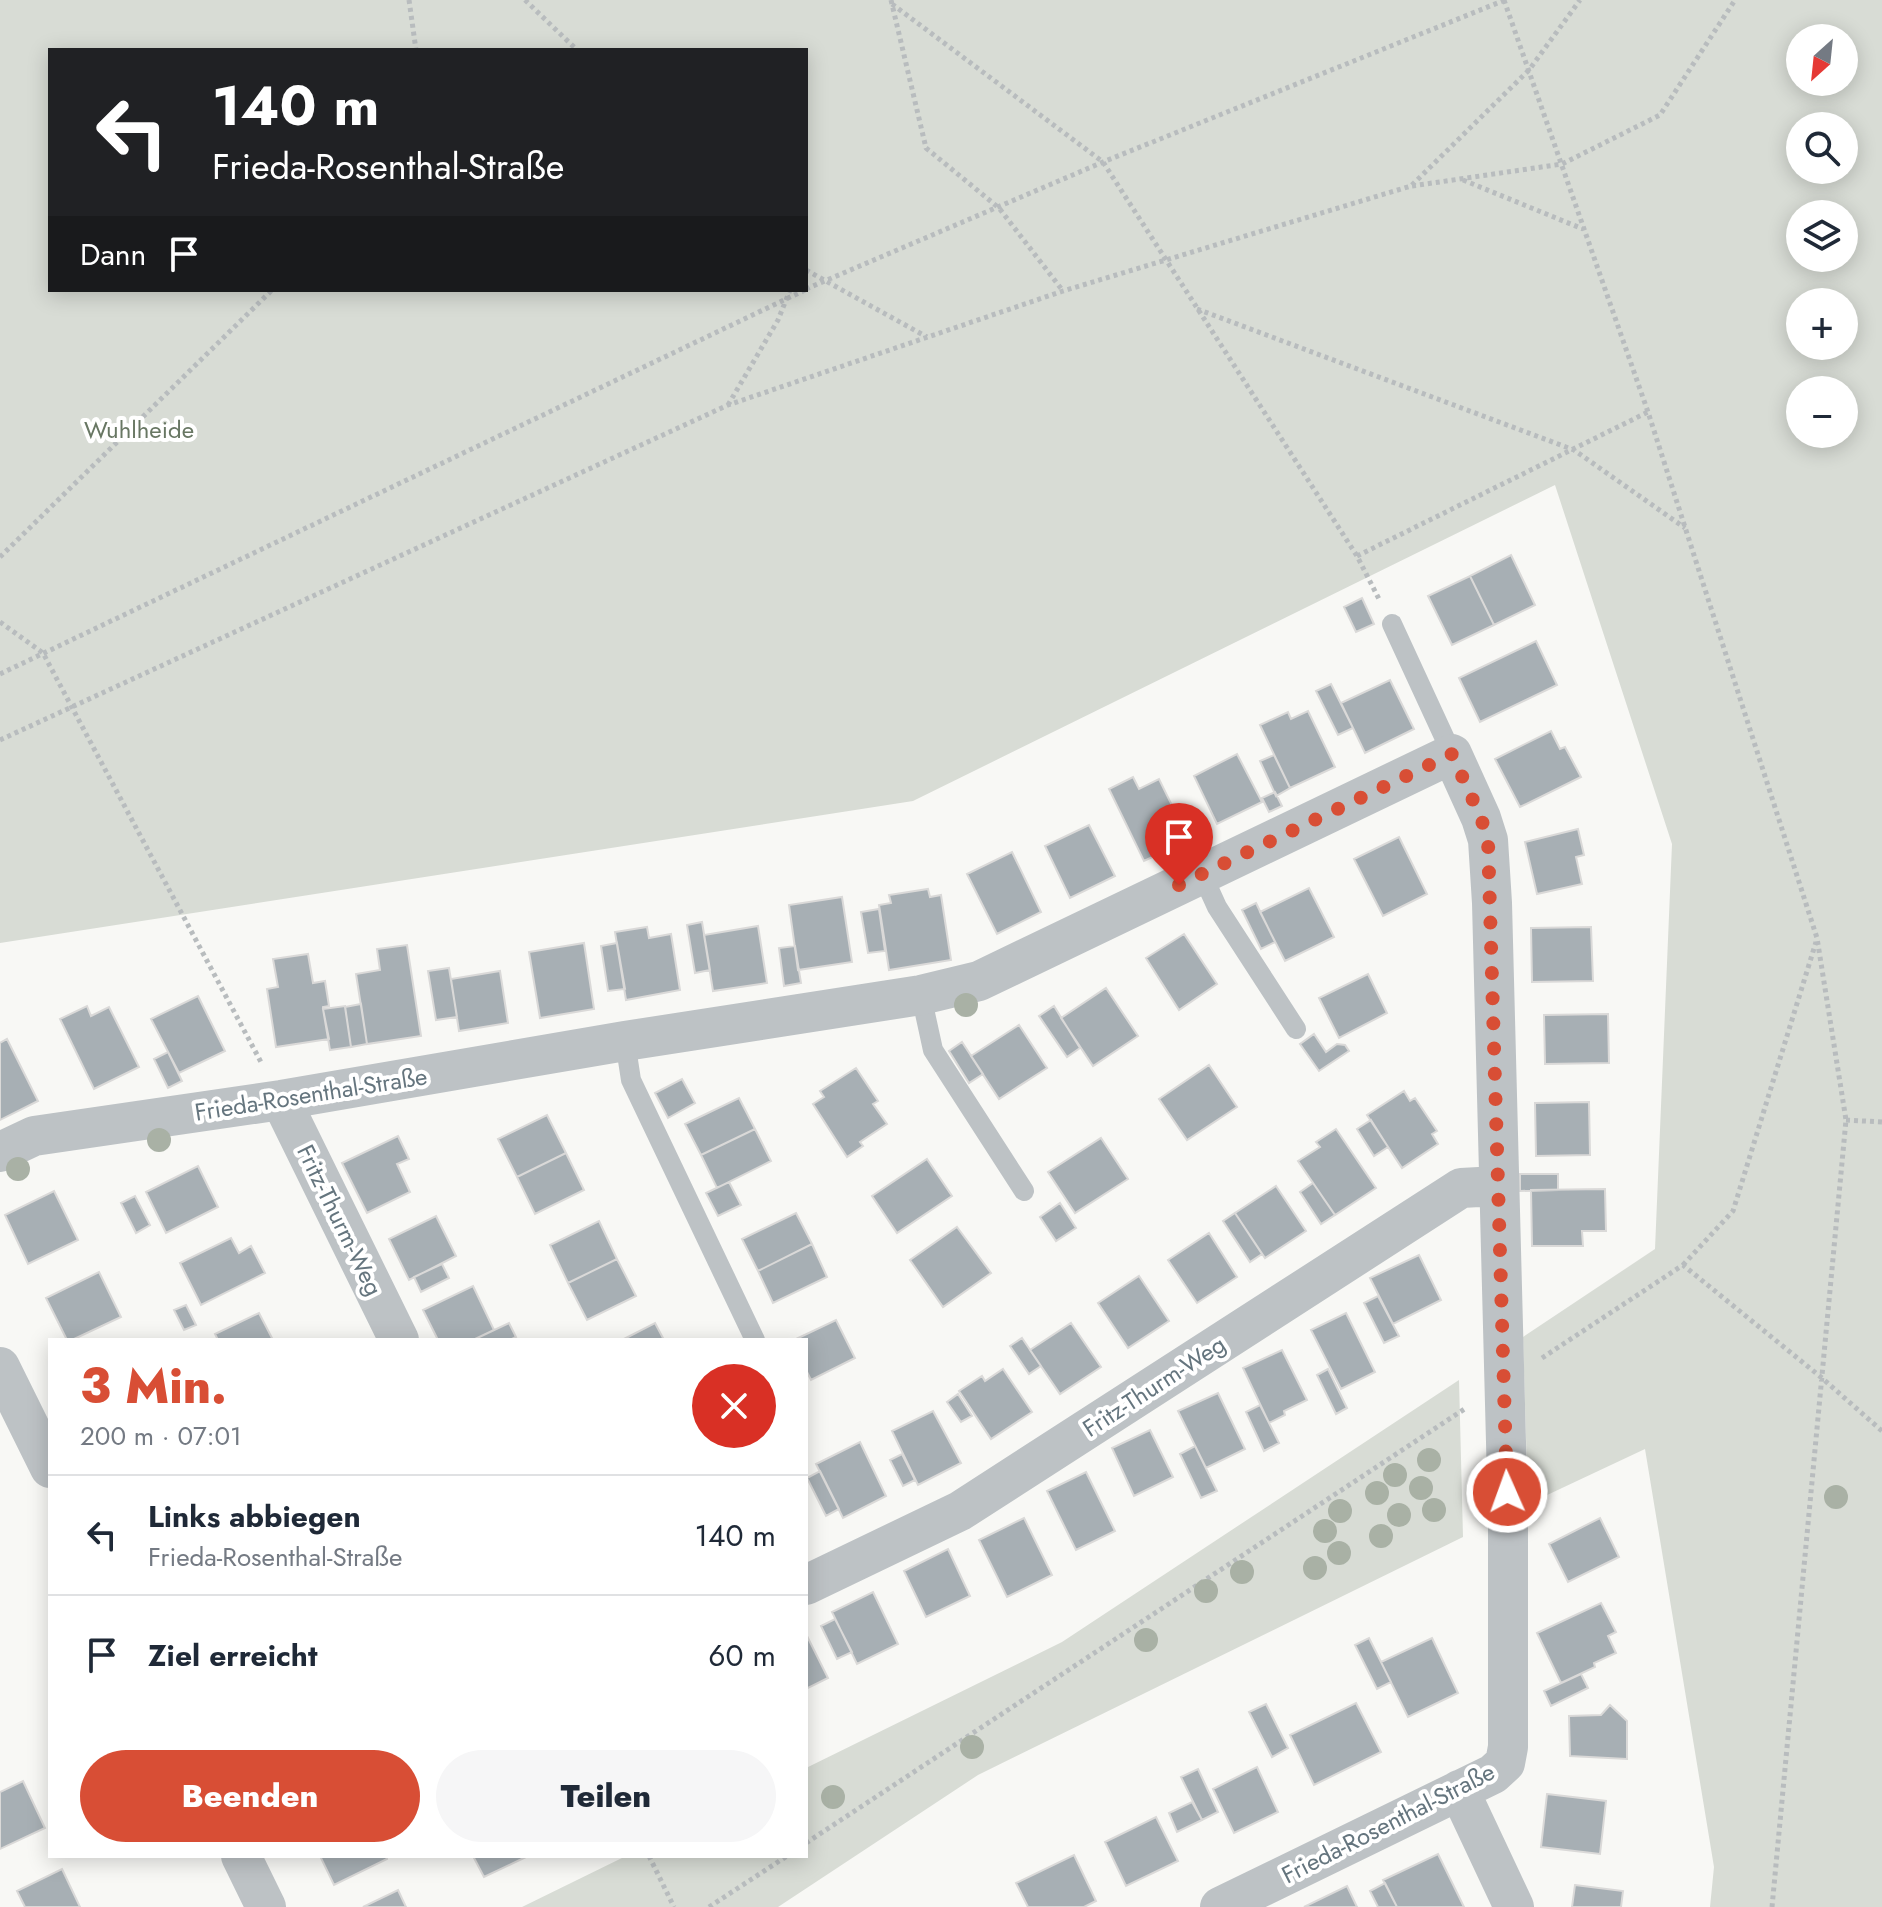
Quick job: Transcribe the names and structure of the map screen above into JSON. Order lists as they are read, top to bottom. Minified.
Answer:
{"streets":{"street":["Frieda-Rosenthal-Straße","Fritz-Thurm-Weg"]},"crossings":[["Frieda-Rosenthal-Straße","Fritz-Thurm-Weg"]],"parks":["Wuhlheide"],"north":"bottom left","page":{"map_buttons":["+","−"],"turn":["140 m","Frieda-Rosenthal-Straße"],"then":"Dann","heading":["3 Min.","200 m · 07:01"],"list":[{"name":"Links abbiegen","note":"Frieda-Rosenthal-Straße","value":"140 m"},{"name":"Ziel erreicht","value":"60 m"}],"buttons":["Beenden","Teilen"]}}
